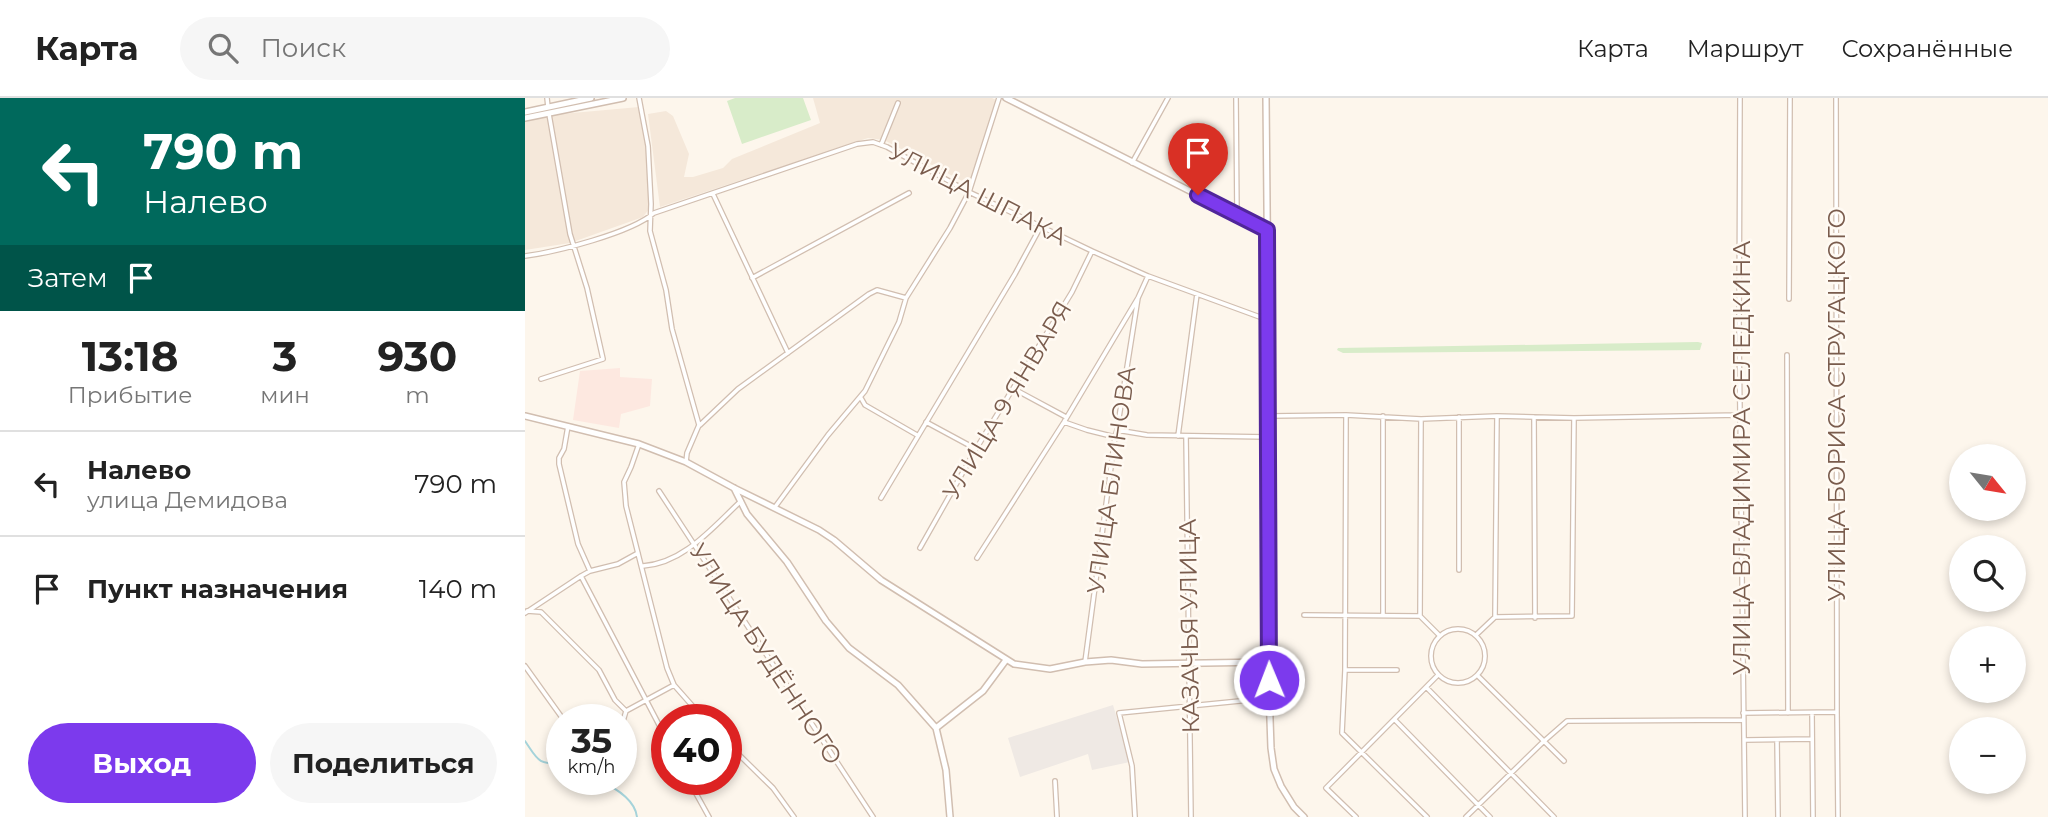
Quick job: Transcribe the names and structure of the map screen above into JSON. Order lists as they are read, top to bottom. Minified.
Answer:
{"streets":{"street":["УЛИЦА ШПАКА","УЛИЦА 9 ЯНВАРЯ","УЛИЦА БОРИСА СТРУГАЦКОГО","УЛИЦА ВЛАДИМИРА СЕЛЕДКИНА","УЛИЦА БЛИНОВА","КАЗАЧЬЯ УЛИЦА","УЛИЦА БУДЁННОГО"]},"crossings":[["УЛИЦА ШПАКА","УЛИЦА 9 ЯНВАРЯ"]],"north":"bottom right","page":{"header":"Карта","search":"Поиск","nav":["Карта","Маршрут","Сохранённые"],"turn":["790 m","Налево"],"then":"Затем","eta":["13:18","Прибытие","3","мин","930","m"],"list":[{"name":"Налево","note":"улица Демидова","value":"790 m"},{"name":"Пункт назначения","value":"140 m"}],"map_buttons":["+","−"],"speed":"35 km/h","limit":"40","buttons":["Выход","Поделиться"]}}
